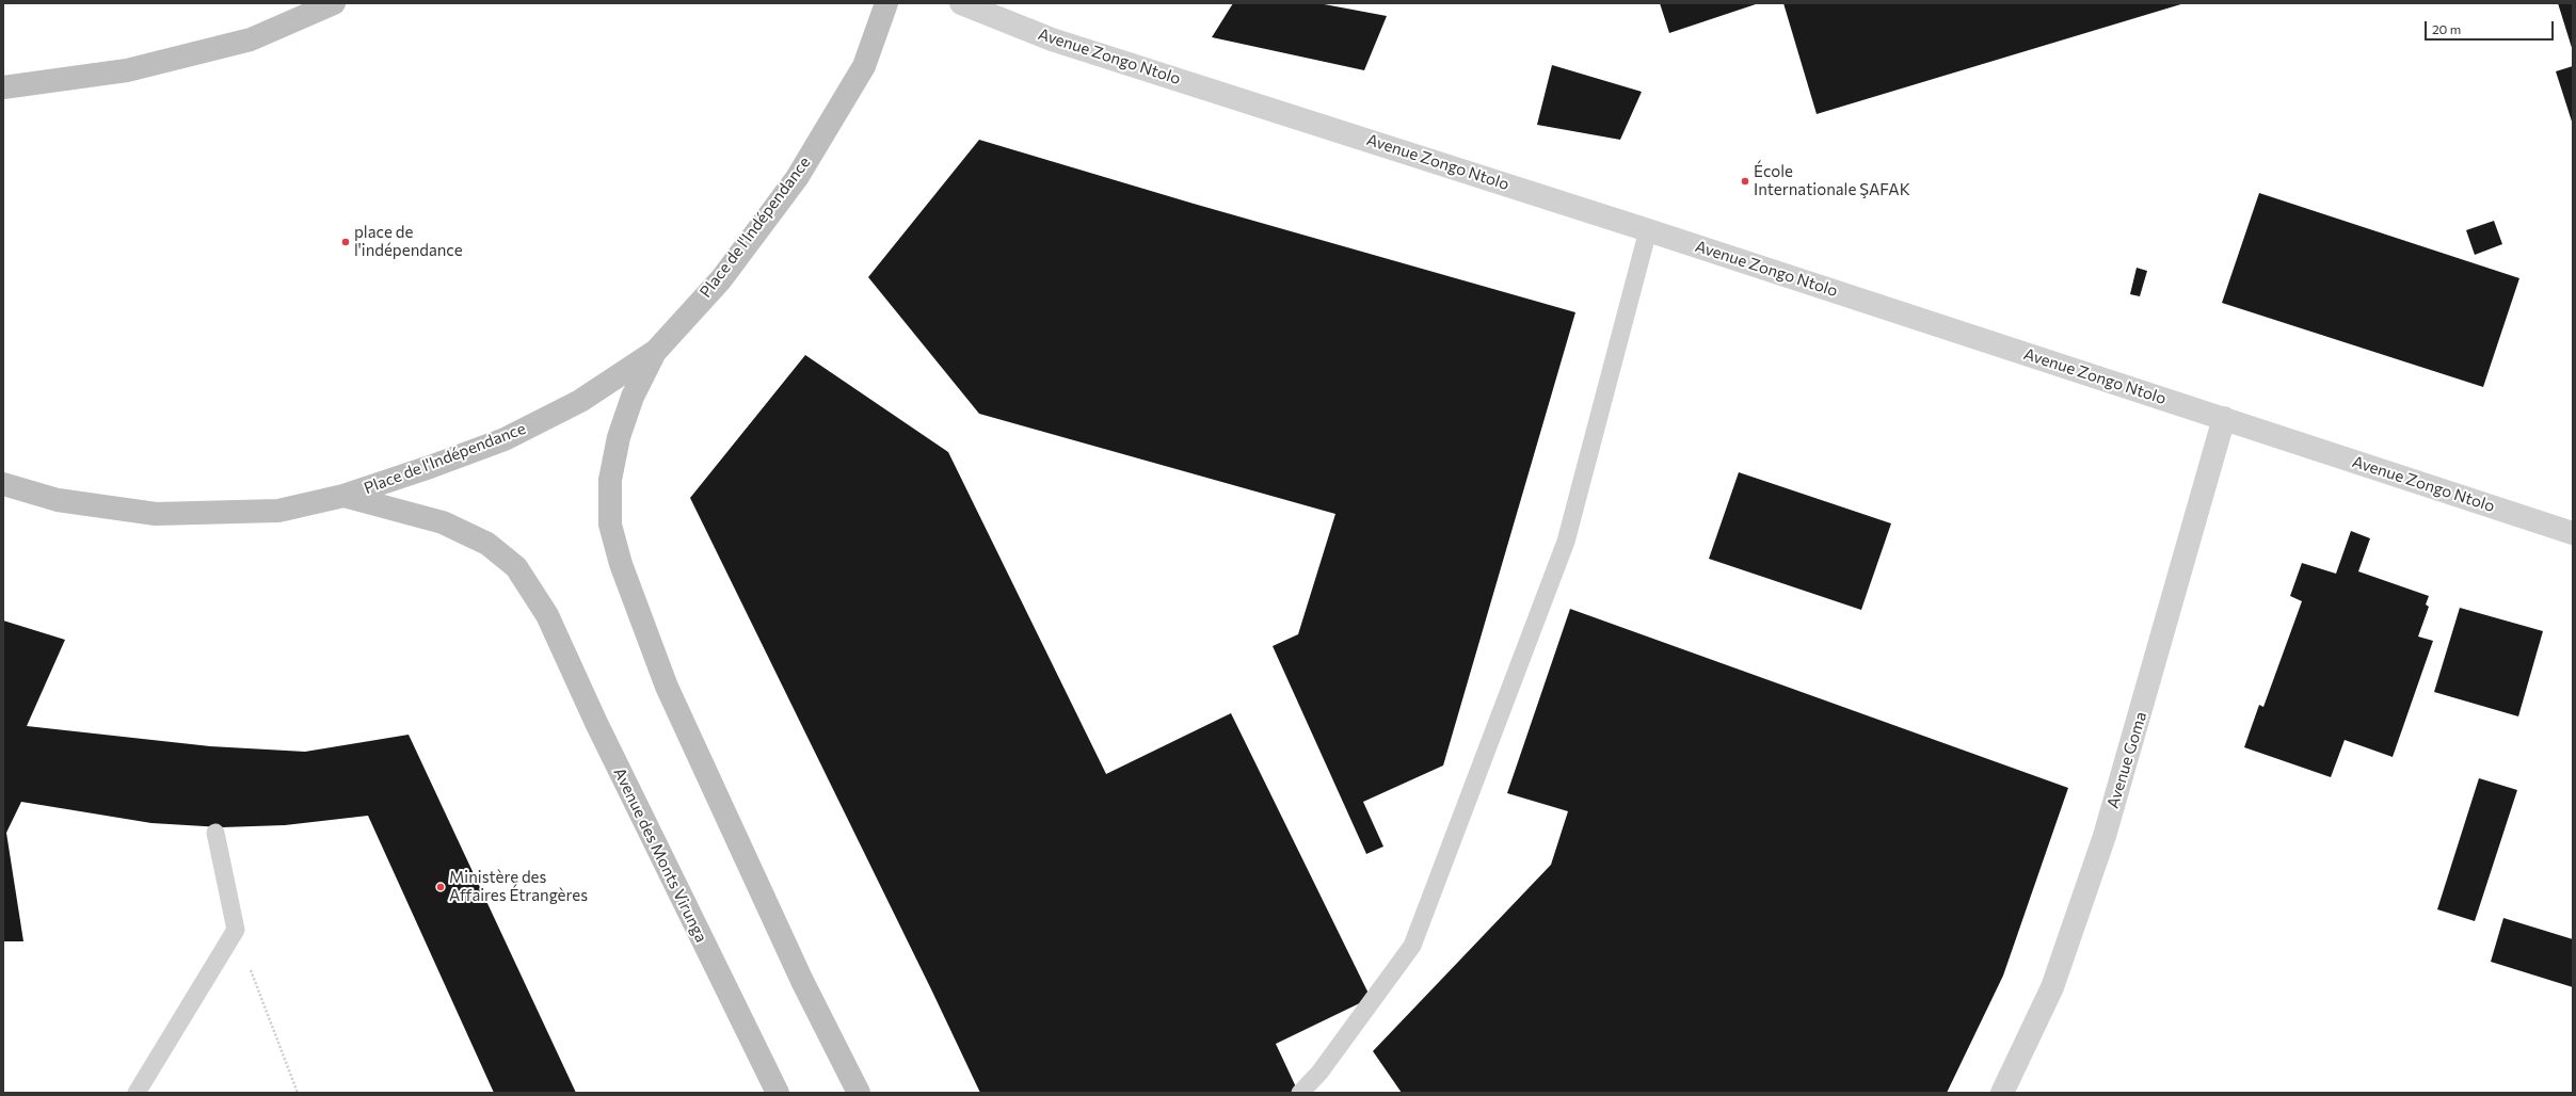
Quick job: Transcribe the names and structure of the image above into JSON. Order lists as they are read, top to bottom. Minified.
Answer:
{"streets":{"street":["Avenue Zongo Ntolo","Place de l'Indépendance","Avenue Goma","Avenue des Monts Virunga"]},"crossings":[["Avenue Zongo Ntolo","Avenue Goma"],["Place de l'Indépendance","Avenue des Monts Virunga"]],"places":["École Internationale ŞAFAK","place de l'indépendance","Ministère des Affaires Étrangères"],"scale_bar":"20 m"}
